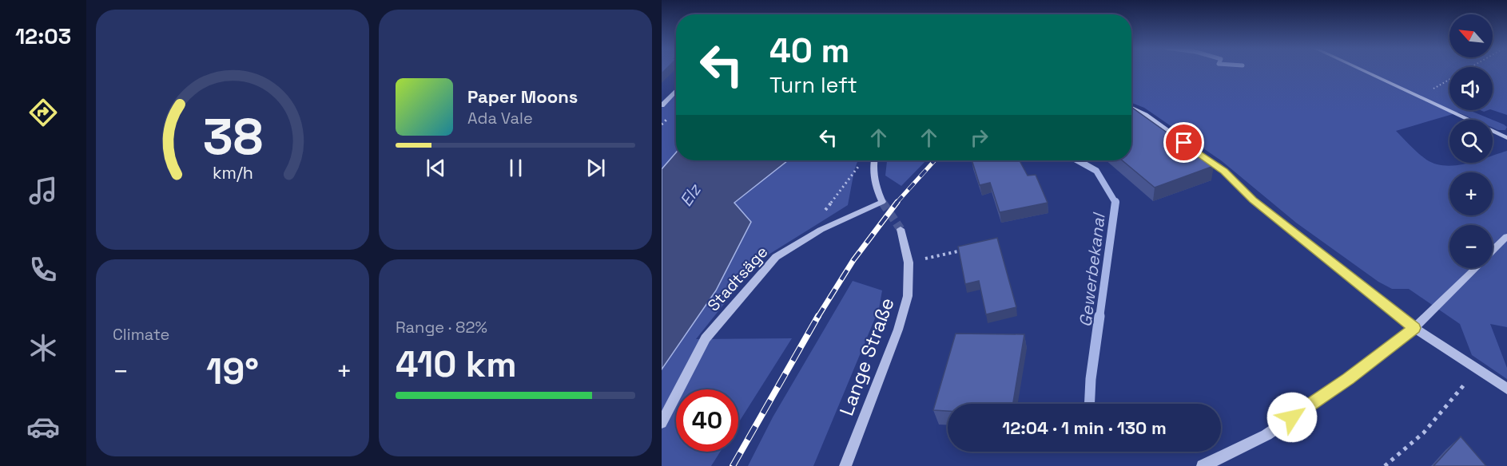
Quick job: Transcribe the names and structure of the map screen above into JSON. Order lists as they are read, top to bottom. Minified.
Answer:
{"streets":{"street":["Stadtsäge","Lange Straße"]},"water":["Elz","Gewerbekanal"],"north":"top left","page":{"tabs":"12:03","map_buttons":["+","−"],"turn":["40 m","Turn left"],"song":["Paper Moons","Ada Vale"],"tile":["Climate",["Range · 82%","410 km"]],"heat":["−","19°","+"],"limit":"40","trip":"12:04 · 1 min · 130 m","gauge":["38","km/h"]}}
